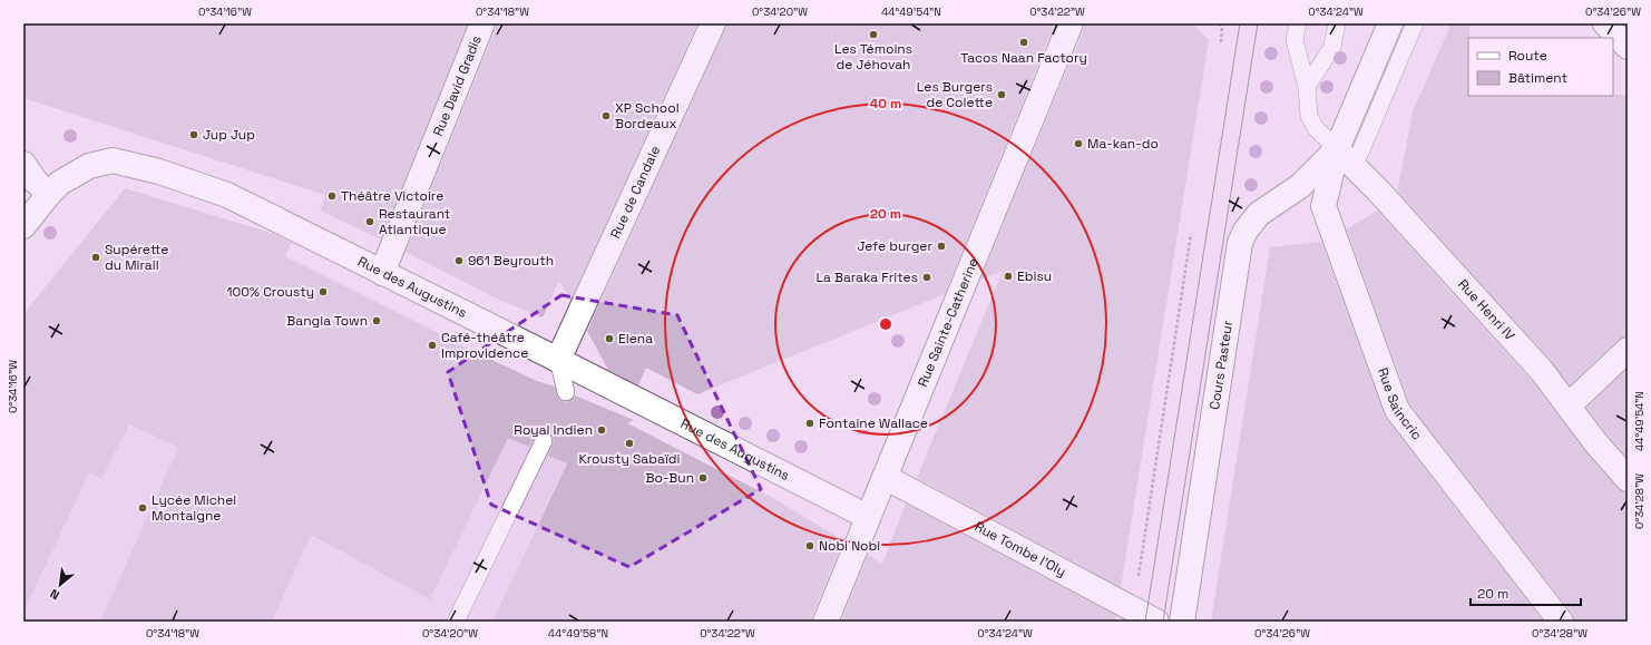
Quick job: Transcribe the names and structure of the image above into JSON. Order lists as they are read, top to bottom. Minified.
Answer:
{"streets":{"street":["Rue David Gradis","Rue de Candale","Rue des Augustins","Rue Henri IV","Rue Sainte-Catherine","Cours Pasteur","Rue Saincric","Rue Tombe l'Oly"]},"crossings":[["Rue David Gradis","Rue des Augustins"],["Rue de Candale","Rue des Augustins"],["Rue des Augustins","Rue Sainte-Catherine"],["Rue Henri IV","Cours Pasteur"],["Rue Henri IV","Rue Saincric"],["Rue Sainte-Catherine","Rue Tombe l'Oly"],["Cours Pasteur","Rue Saincric"]],"places":["Les Témoins de Jéhovah","Tacos Naan Factory","Les Burgers de Colette","XP School Bordeaux","Jup Jup","Ma-kan-do","Théâtre Victoire","Restaurant Atlantique","Jefe burger","Supérette du Mirail","961 Beyrouth","Ebisu","La Baraka Frites","100% Crousty","Bangla Town","Elena","Café-théâtre Improvidence","Fontaine Wallace","Royal Indien","Krousty Sabaïdi","Bo-Bun","Lycée Michel Montaigne","Nobi Nobi"],"legend":["Route","Bâtiment"],"scale_bar":"20 m","north":"bottom left","coordinates":["0°34'16\"W","0°34'18\"W","0°34'20\"W","44°49'54\"N","0°34'22\"W","0°34'24\"W","0°34'26\"W","0°34'28\"W","44°49'58\"N"],"rings":["40 m","20 m"]}
